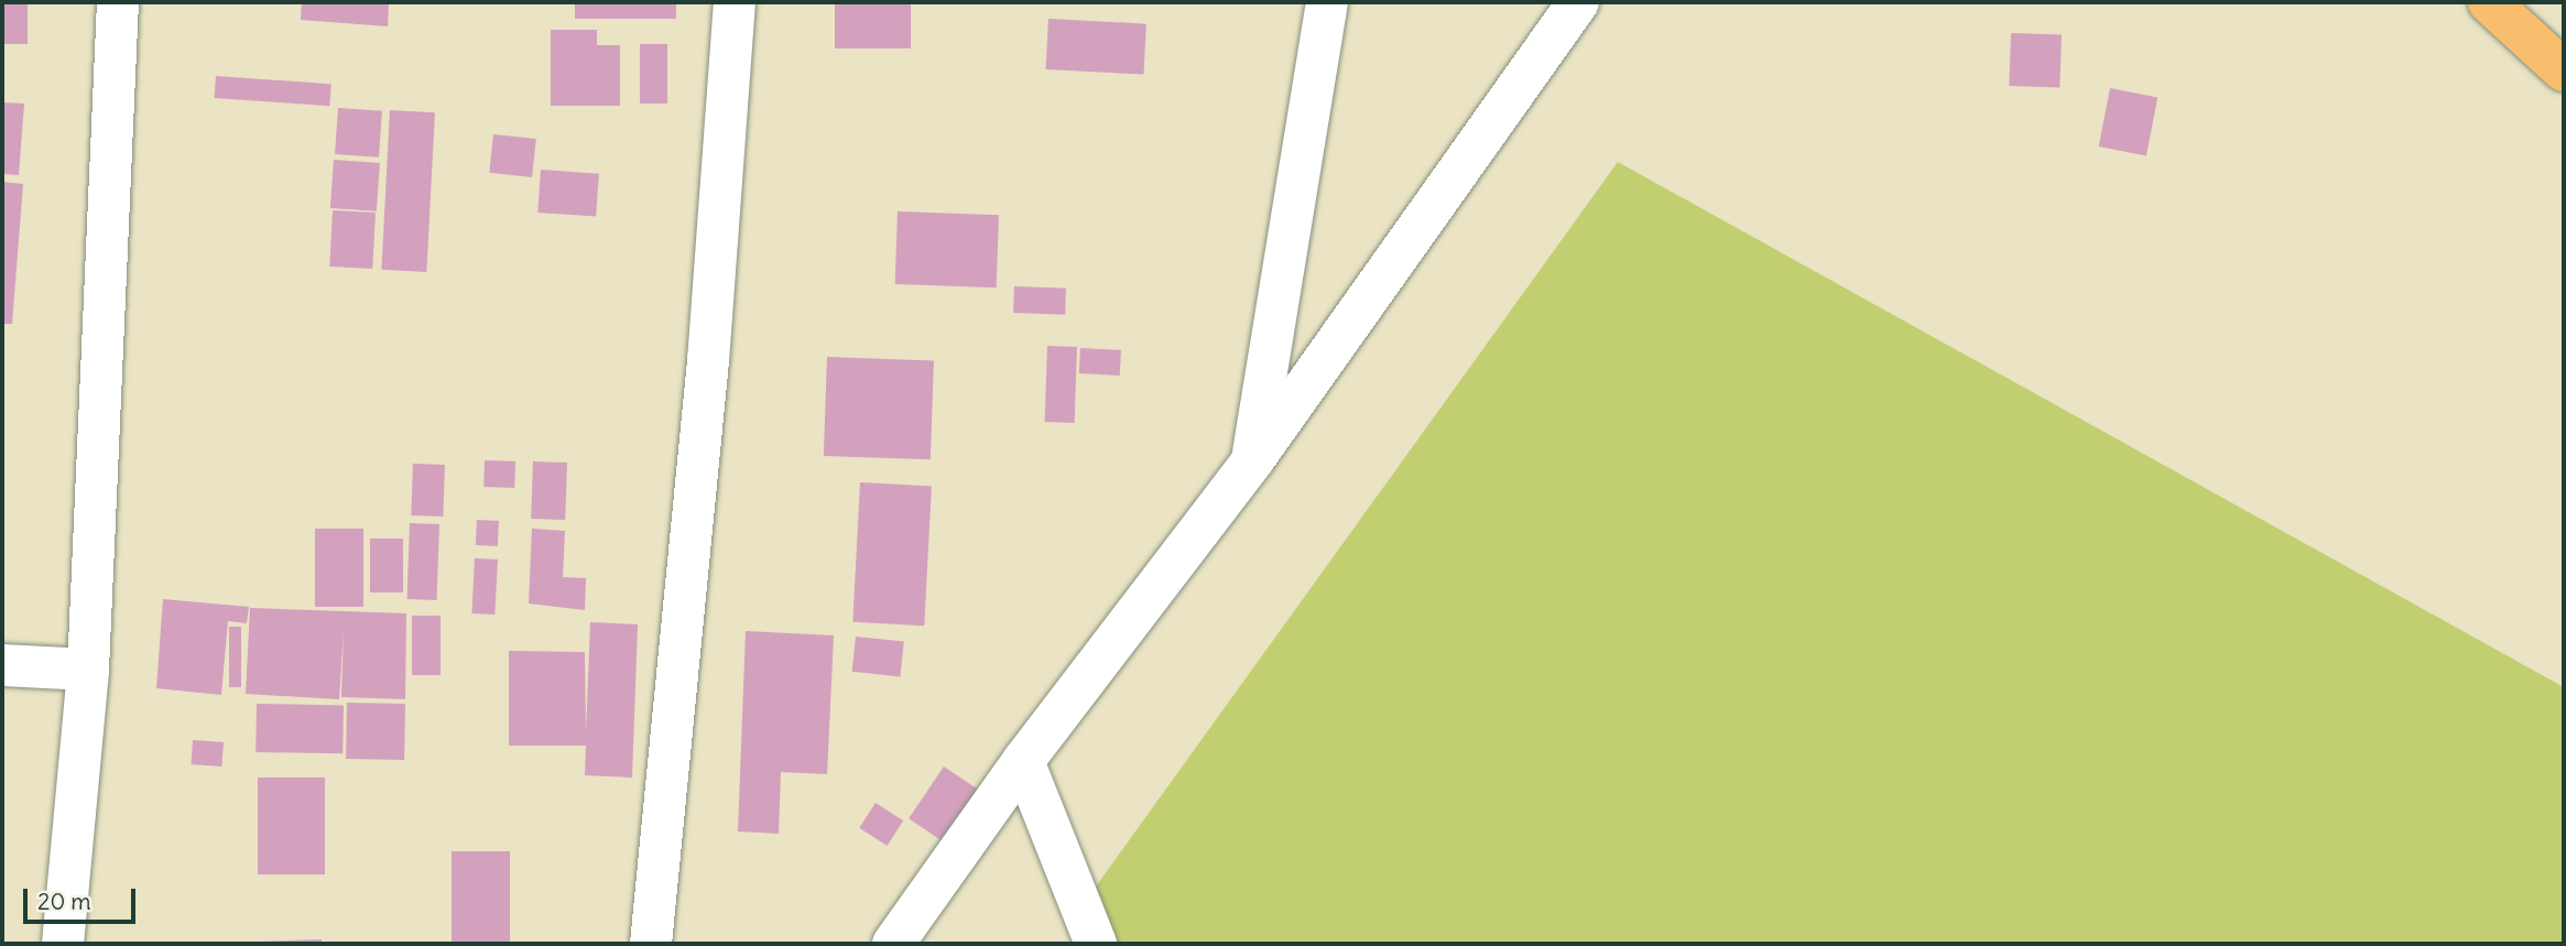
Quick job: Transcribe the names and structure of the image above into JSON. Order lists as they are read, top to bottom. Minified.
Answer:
{"scale_bar":"20 m"}
